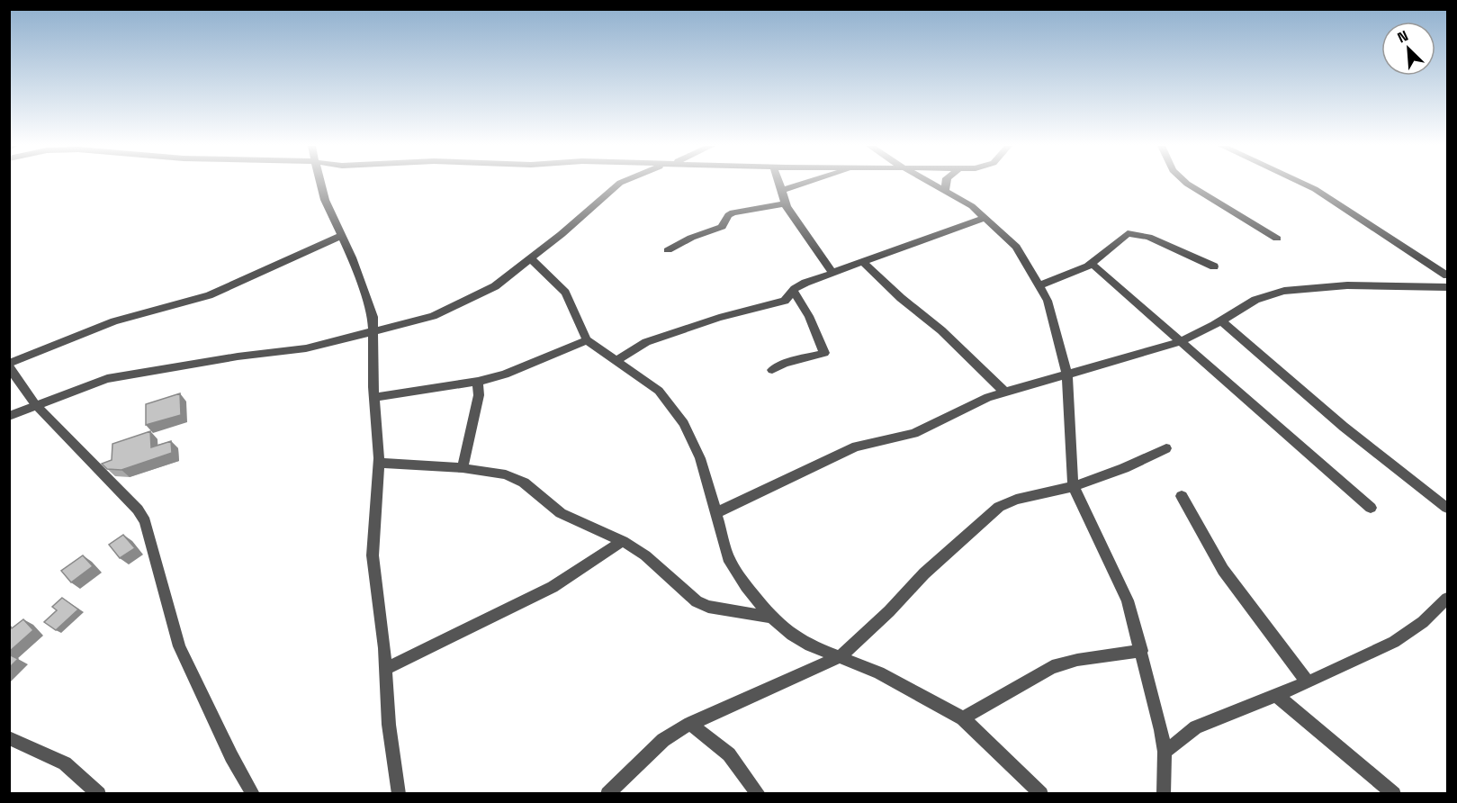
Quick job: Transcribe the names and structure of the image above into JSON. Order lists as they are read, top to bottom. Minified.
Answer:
{"north":"top left"}
